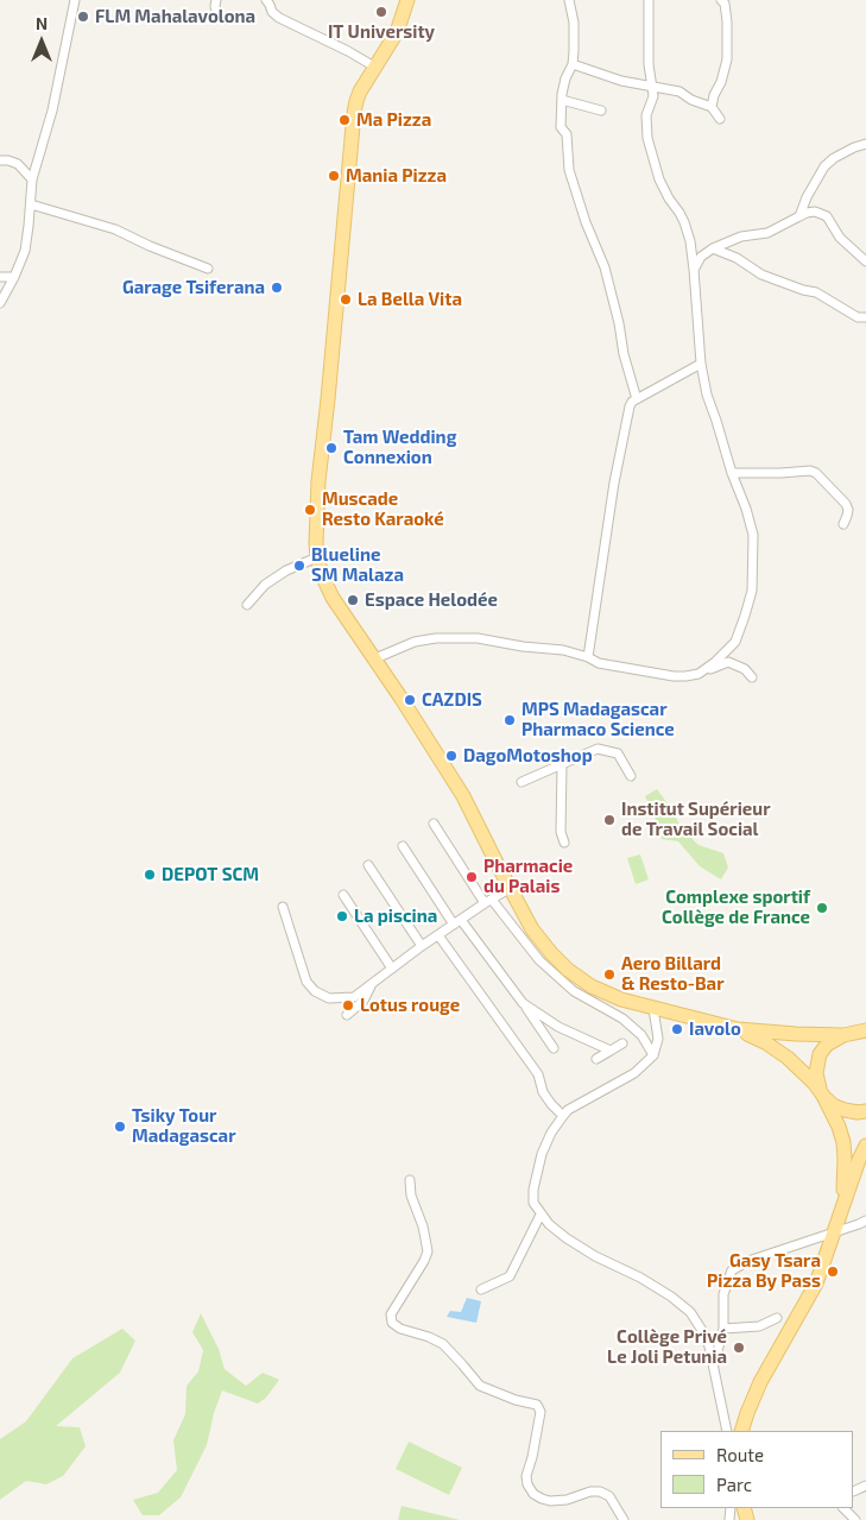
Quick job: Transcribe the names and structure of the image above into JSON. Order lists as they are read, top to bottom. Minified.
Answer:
{"places":["IT University","FLM Mahalavolona","Ma Pizza","Mania Pizza","Garage Tsiferana","La Bella Vita","Tam Wedding Connexion","Muscade Resto Karaoké","Blueline SM Malaza","Espace Helodée","CAZDIS","MPS Madagascar Pharmaco Science","DagoMotoshop","Institut Supérieur de Travail Social","DEPOT SCM","Pharmacie du Palais","Complexe sportif Collège de France","La piscina","Aero Billard & Resto-Bar","Lotus rouge","Iavolo","Tsiky Tour Madagascar","Gasy Tsara Pizza By Pass","Collège Privé Le Joli Petunia"],"legend":["Route","Parc"],"north":"top"}
